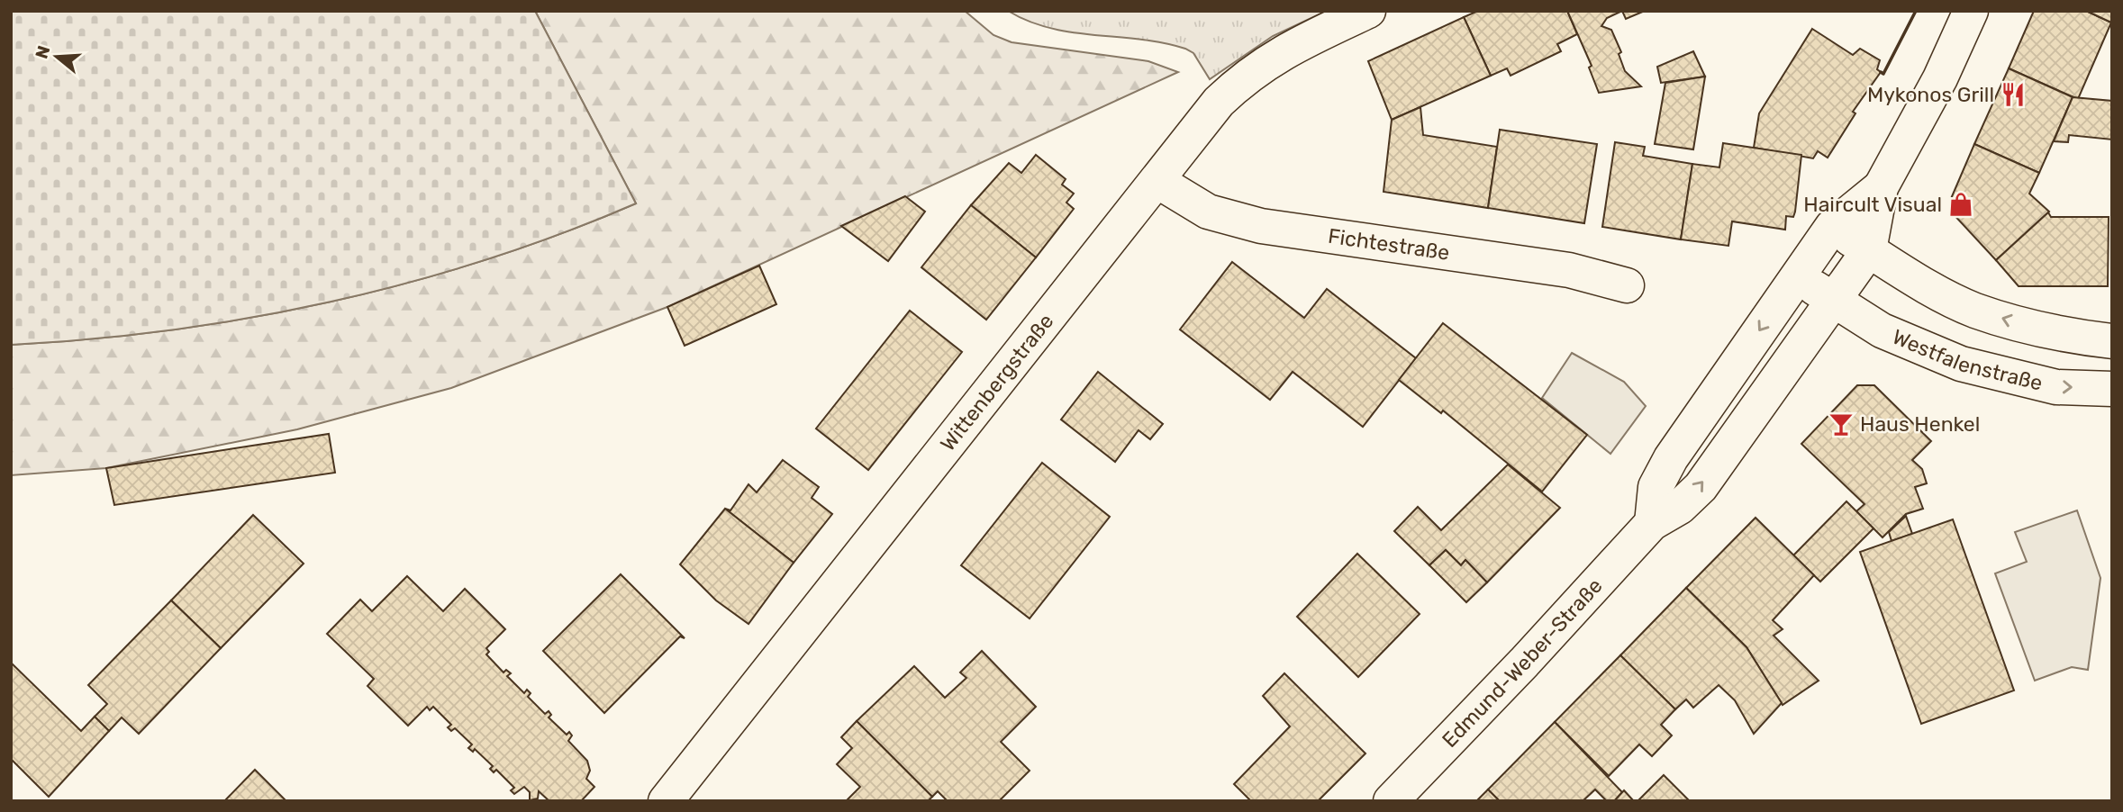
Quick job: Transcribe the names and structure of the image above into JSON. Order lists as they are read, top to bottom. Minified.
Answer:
{"streets":{"street":["Fichtestraße","Westfalenstraße","Wittenbergstraße","Edmund-Weber-Straße"]},"crossings":[["Fichtestraße","Wittenbergstraße"],["Westfalenstraße","Edmund-Weber-Straße"]],"places":{"restaurant":["Mykonos Grill"],"shop":["Haircult Visual"],"bar":["Haus Henkel"]},"north":"left"}
